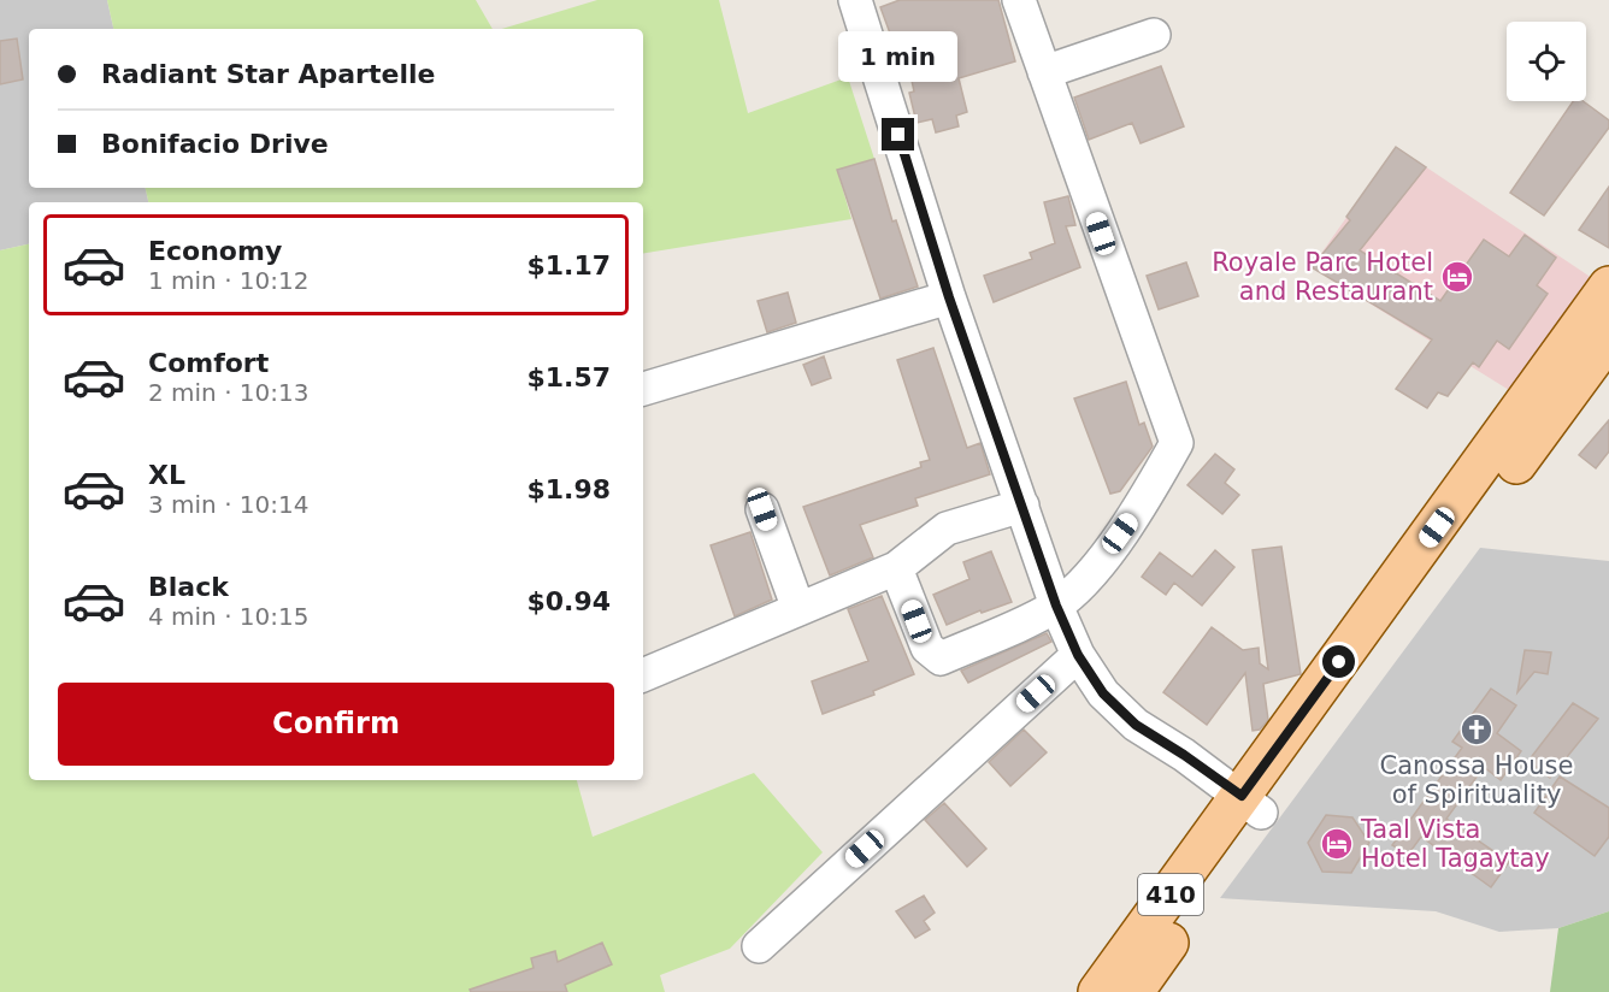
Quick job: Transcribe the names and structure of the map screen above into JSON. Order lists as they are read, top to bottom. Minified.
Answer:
{"streets":{"main road":["410"]},"places":{"hotel":["Royale Parc Hotel and Restaurant","Taal Vista Hotel Tagaytay"],"church":["Canossa House of Spirituality"]},"page":{"banner":["Radiant Star Apartelle","Bonifacio Drive"],"bubble":"1 min","list":[{"name":"Economy","note":"1 min · 10:12","value":"$1.17"},{"name":"Comfort","note":"2 min · 10:13","value":"$1.57"},{"name":"XL","note":"3 min · 10:14","value":"$1.98"},{"name":"Black","note":"4 min · 10:15","value":"$0.94"}],"buttons":"Confirm"}}
